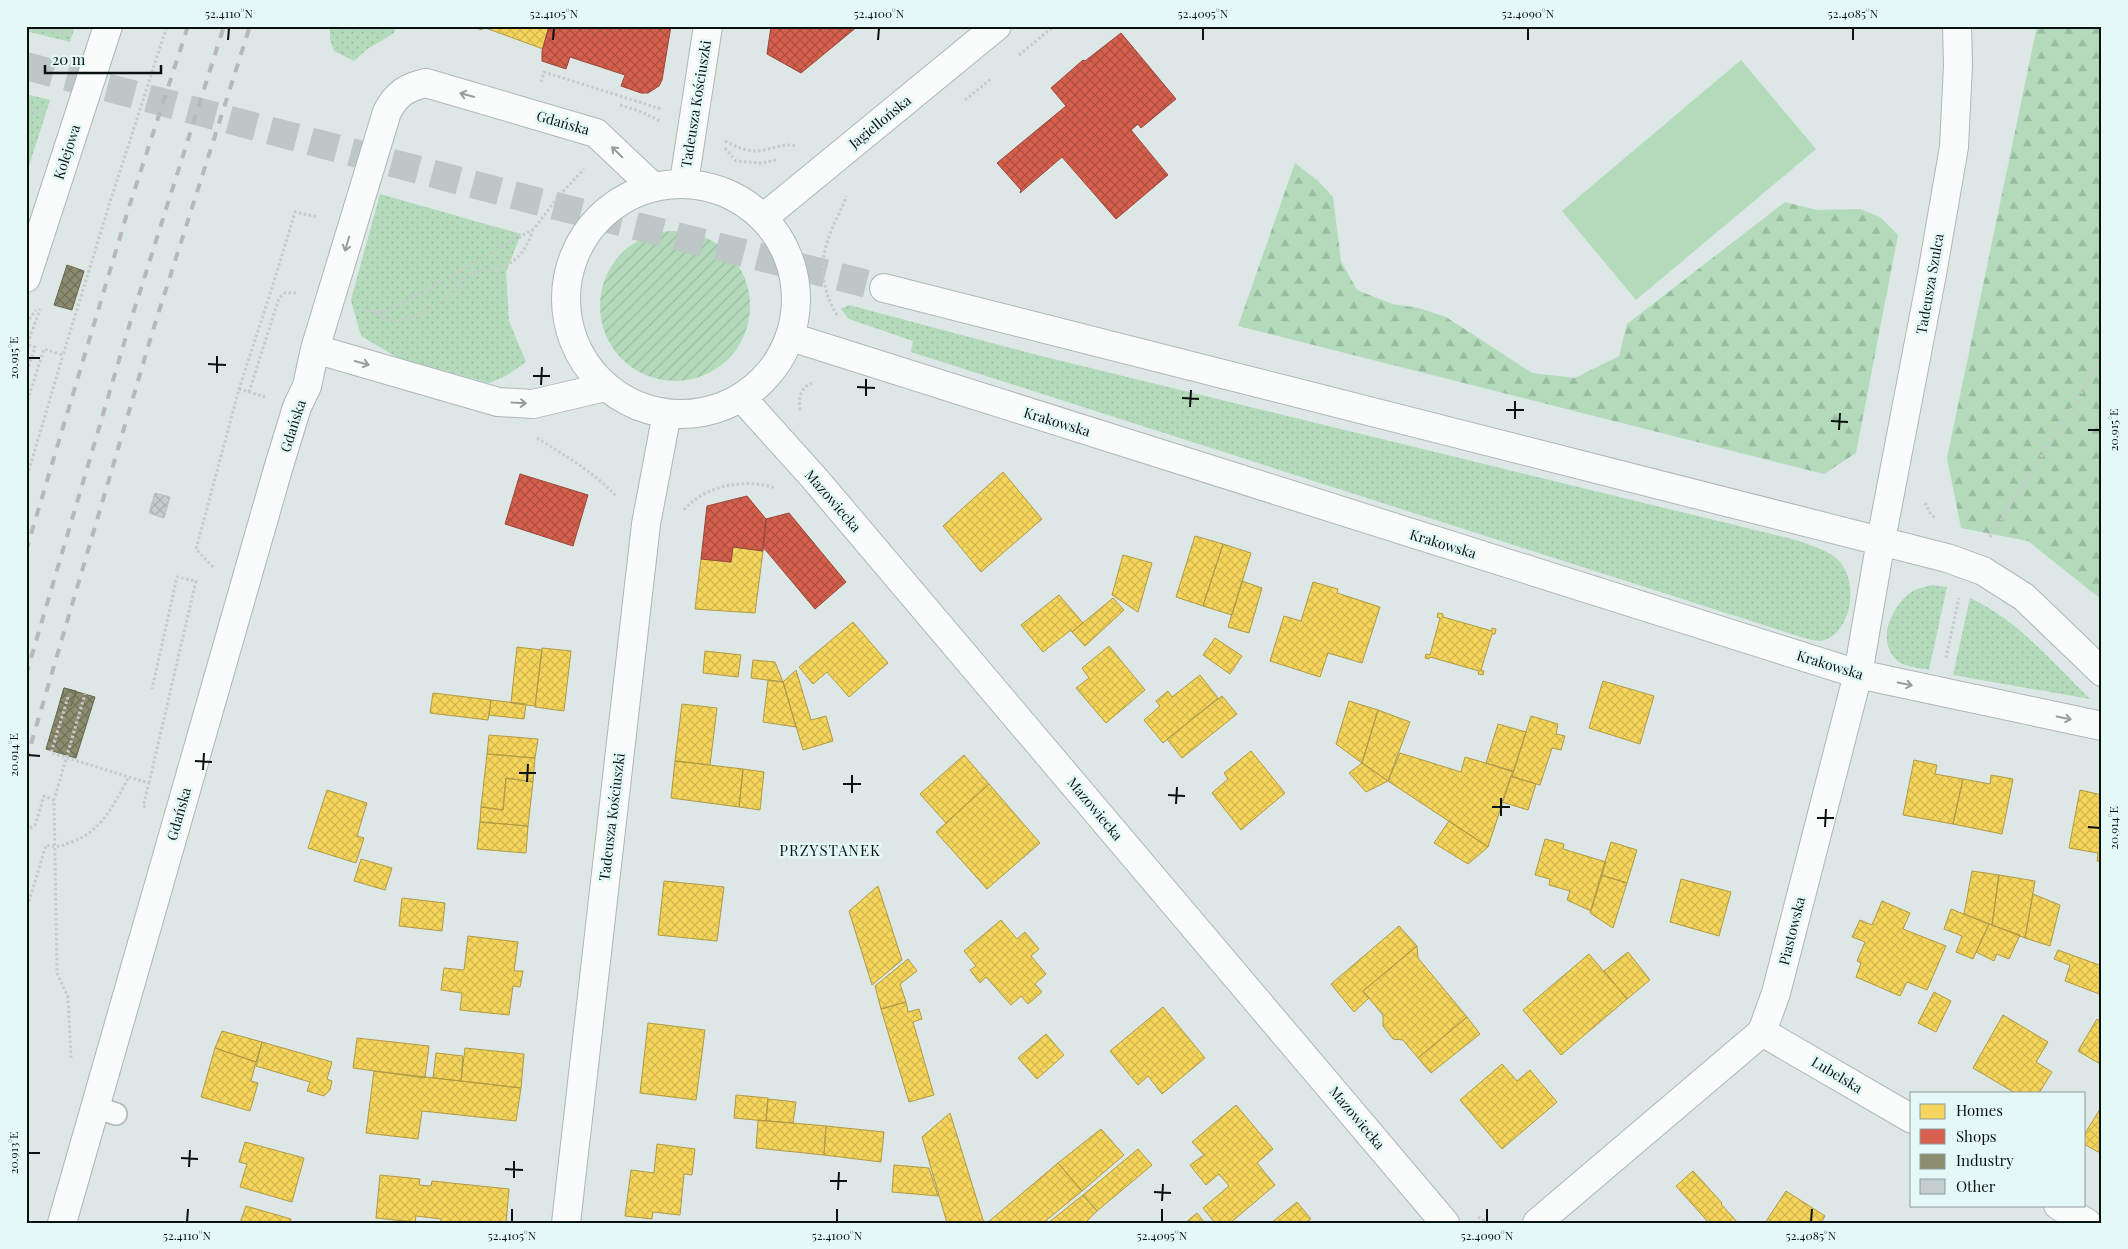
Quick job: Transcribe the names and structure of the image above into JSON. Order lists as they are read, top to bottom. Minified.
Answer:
{"streets":{"street":["Tadeusza Kościuszki","Jagiellońska","Gdańska","Kolejowa","Tadeusza Szulca","Krakowska","Mazowiecka","Piastowska","Lubelska"]},"crossings":[["Tadeusza Szulca","Piastowska"],["Krakowska","Piastowska"],["Piastowska","Lubelska"]],"districts":["PRZYSTANEK"],"legend":["Homes","Shops","Industry","Other"],"scale_bar":"20 m","coordinates":["52.4110°N","52.4105°N","52.4100°N","52.4095°N","52.4090°N","52.4085°N","20.915°E","20.914°E","20.913°E"]}
